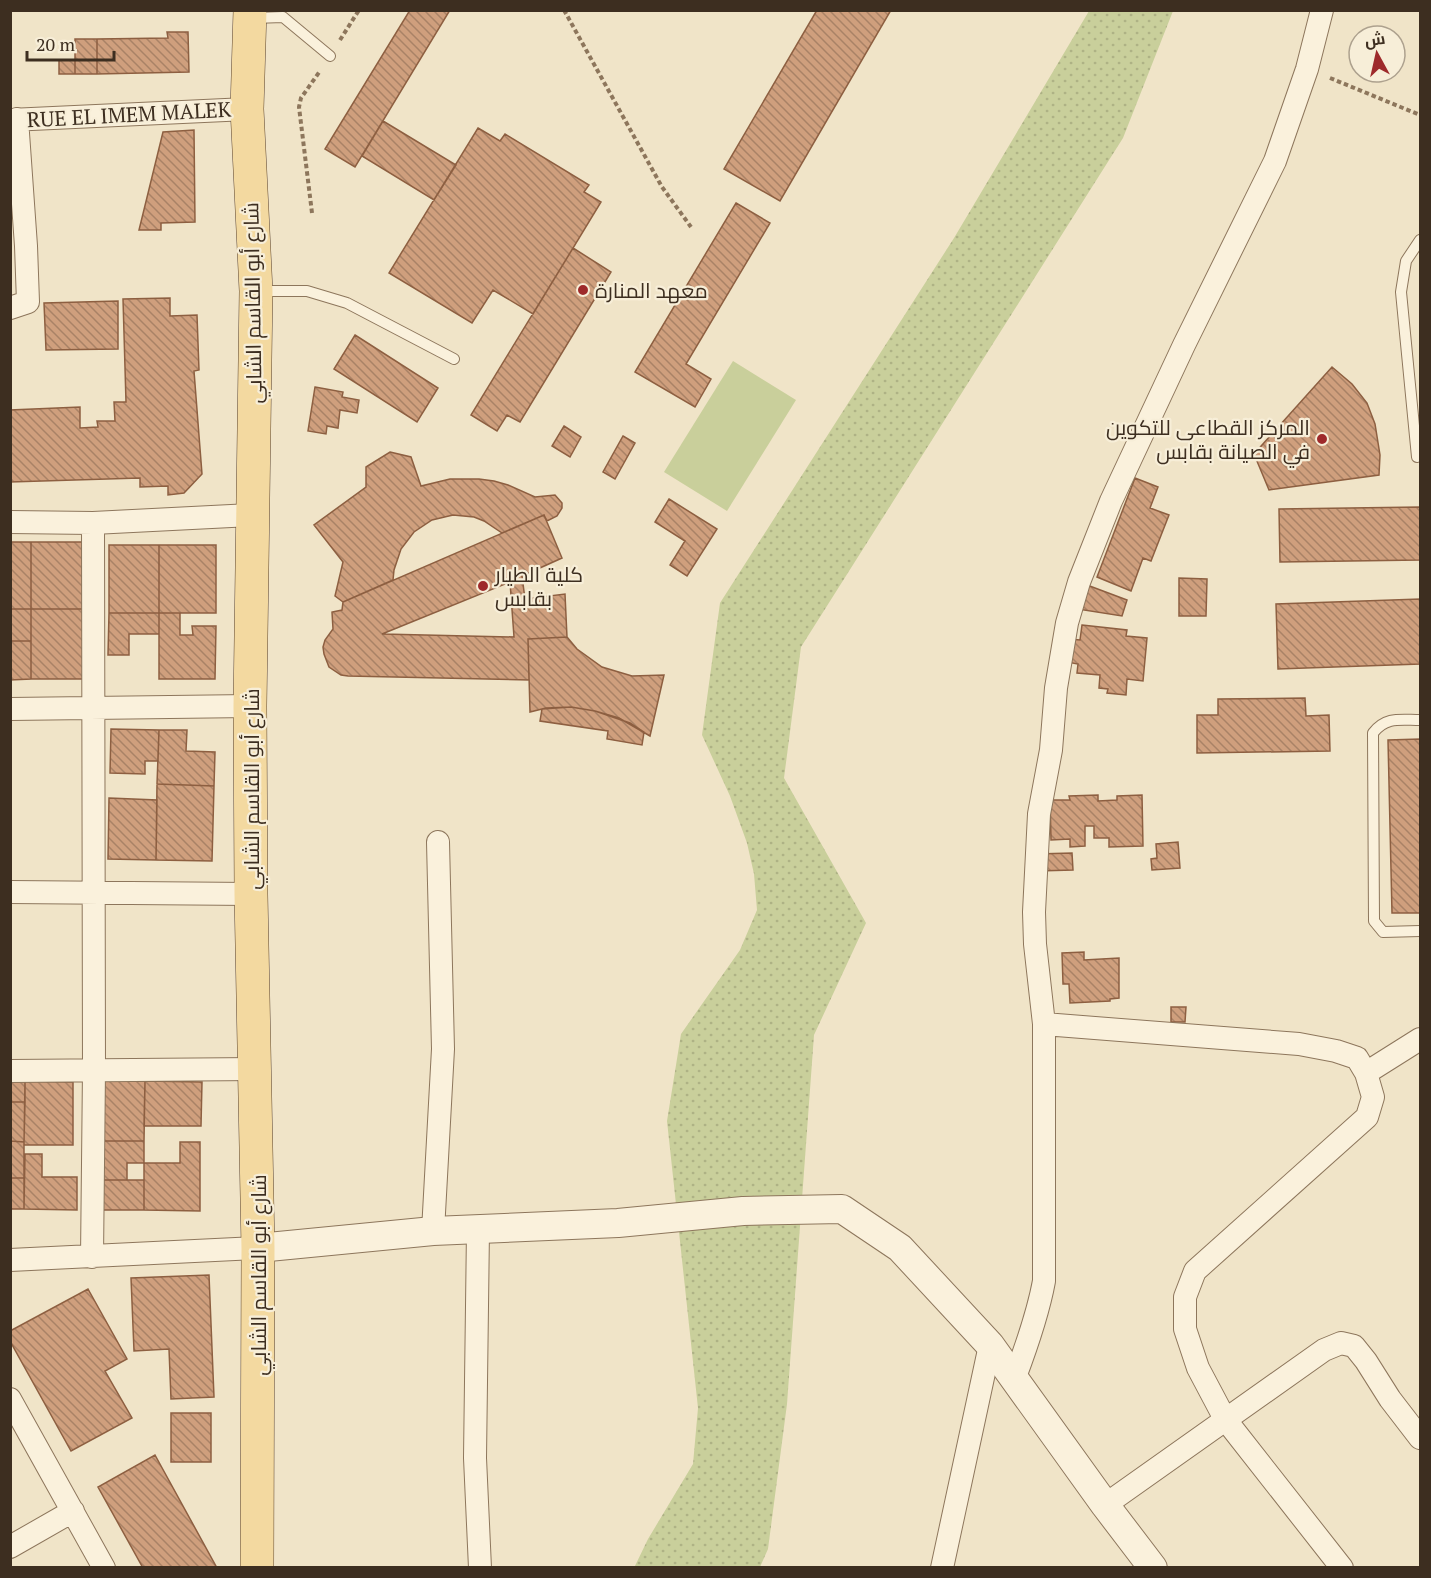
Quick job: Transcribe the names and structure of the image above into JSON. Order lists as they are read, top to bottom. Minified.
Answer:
{"streets":{"main road":["شارع أبو القاسم الشابي"],"street":["RUE EL IMEM MALEK"]},"crossings":[["RUE EL IMEM MALEK","شارع أبو القاسم الشابي"]],"places":["معهد المنارة","المركز القطاعى للتكوين في الصيانة بقابس","كلية الطيار بقابس"],"scale_bar":"20 m","north":"top"}
